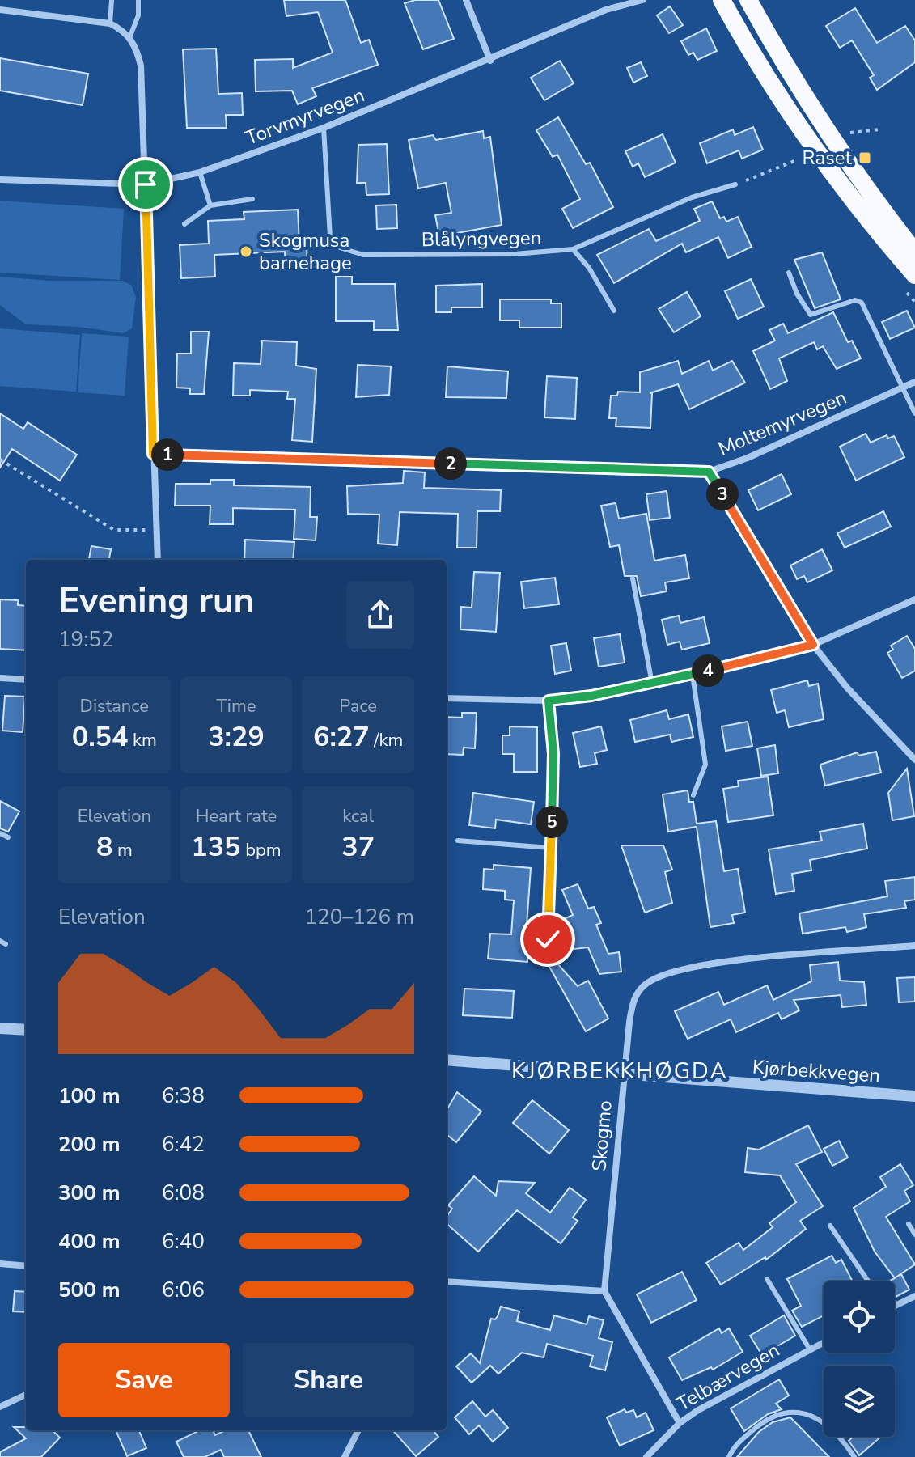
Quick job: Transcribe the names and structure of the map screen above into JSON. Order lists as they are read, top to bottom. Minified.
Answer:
{"streets":{"street":["Torvmyrvegen","Moltemyrvegen","Kjørbekkvegen","Skogmo","Telbærvegen"],"lane":["Blålyngvegen"]},"crossings":[["Torvmyrvegen","Blålyngvegen"],["Kjørbekkvegen","Skogmo"]],"districts":["KJØRBEKKHØGDA"],"places":{"transit":["Raset"],"other":["Skogmusa barnehage"]},"page":{"pins":["1","2","3","4","5"],"heading":["Evening run","19:52"],"stats":[["Distance","0.54 km"],["Time","3:29"],["Pace","6:27 /km"],["Elevation","8 m"],["Heart rate","135 bpm"],["kcal","37"]],"chart":["Elevation","120–126 m"],"list":[{"name":"100 m","note":"6:38"},{"name":"200 m","note":"6:42"},{"name":"300 m","note":"6:08"},{"name":"400 m","note":"6:40"},{"name":"500 m","note":"6:06"}],"buttons":["Save","Share"]}}
